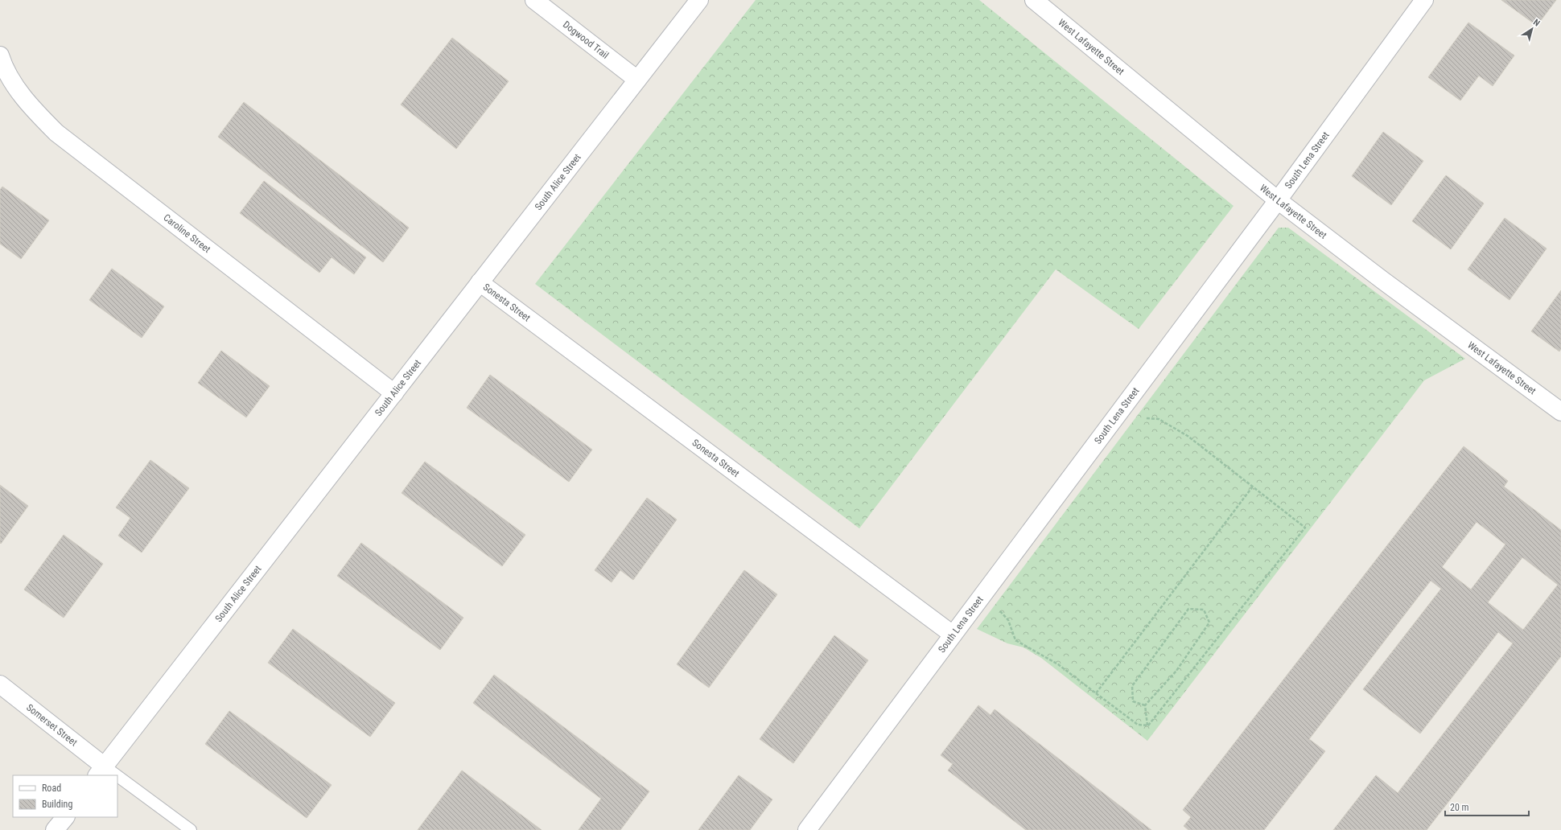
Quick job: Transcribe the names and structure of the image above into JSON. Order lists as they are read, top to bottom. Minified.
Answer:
{"streets":{"street":["Dogwood Trail","West Lafayette Street","South Lena Street","South Alice Street","Caroline Street","Sonesta Street","Somerset Street"]},"crossings":[["Dogwood Trail","South Alice Street"],["West Lafayette Street","South Lena Street"],["South Lena Street","Sonesta Street"],["South Alice Street","Caroline Street"],["South Alice Street","Sonesta Street"],["South Alice Street","Somerset Street"]],"legend":["Road","Building"],"scale_bar":"20 m","north":"top right"}
